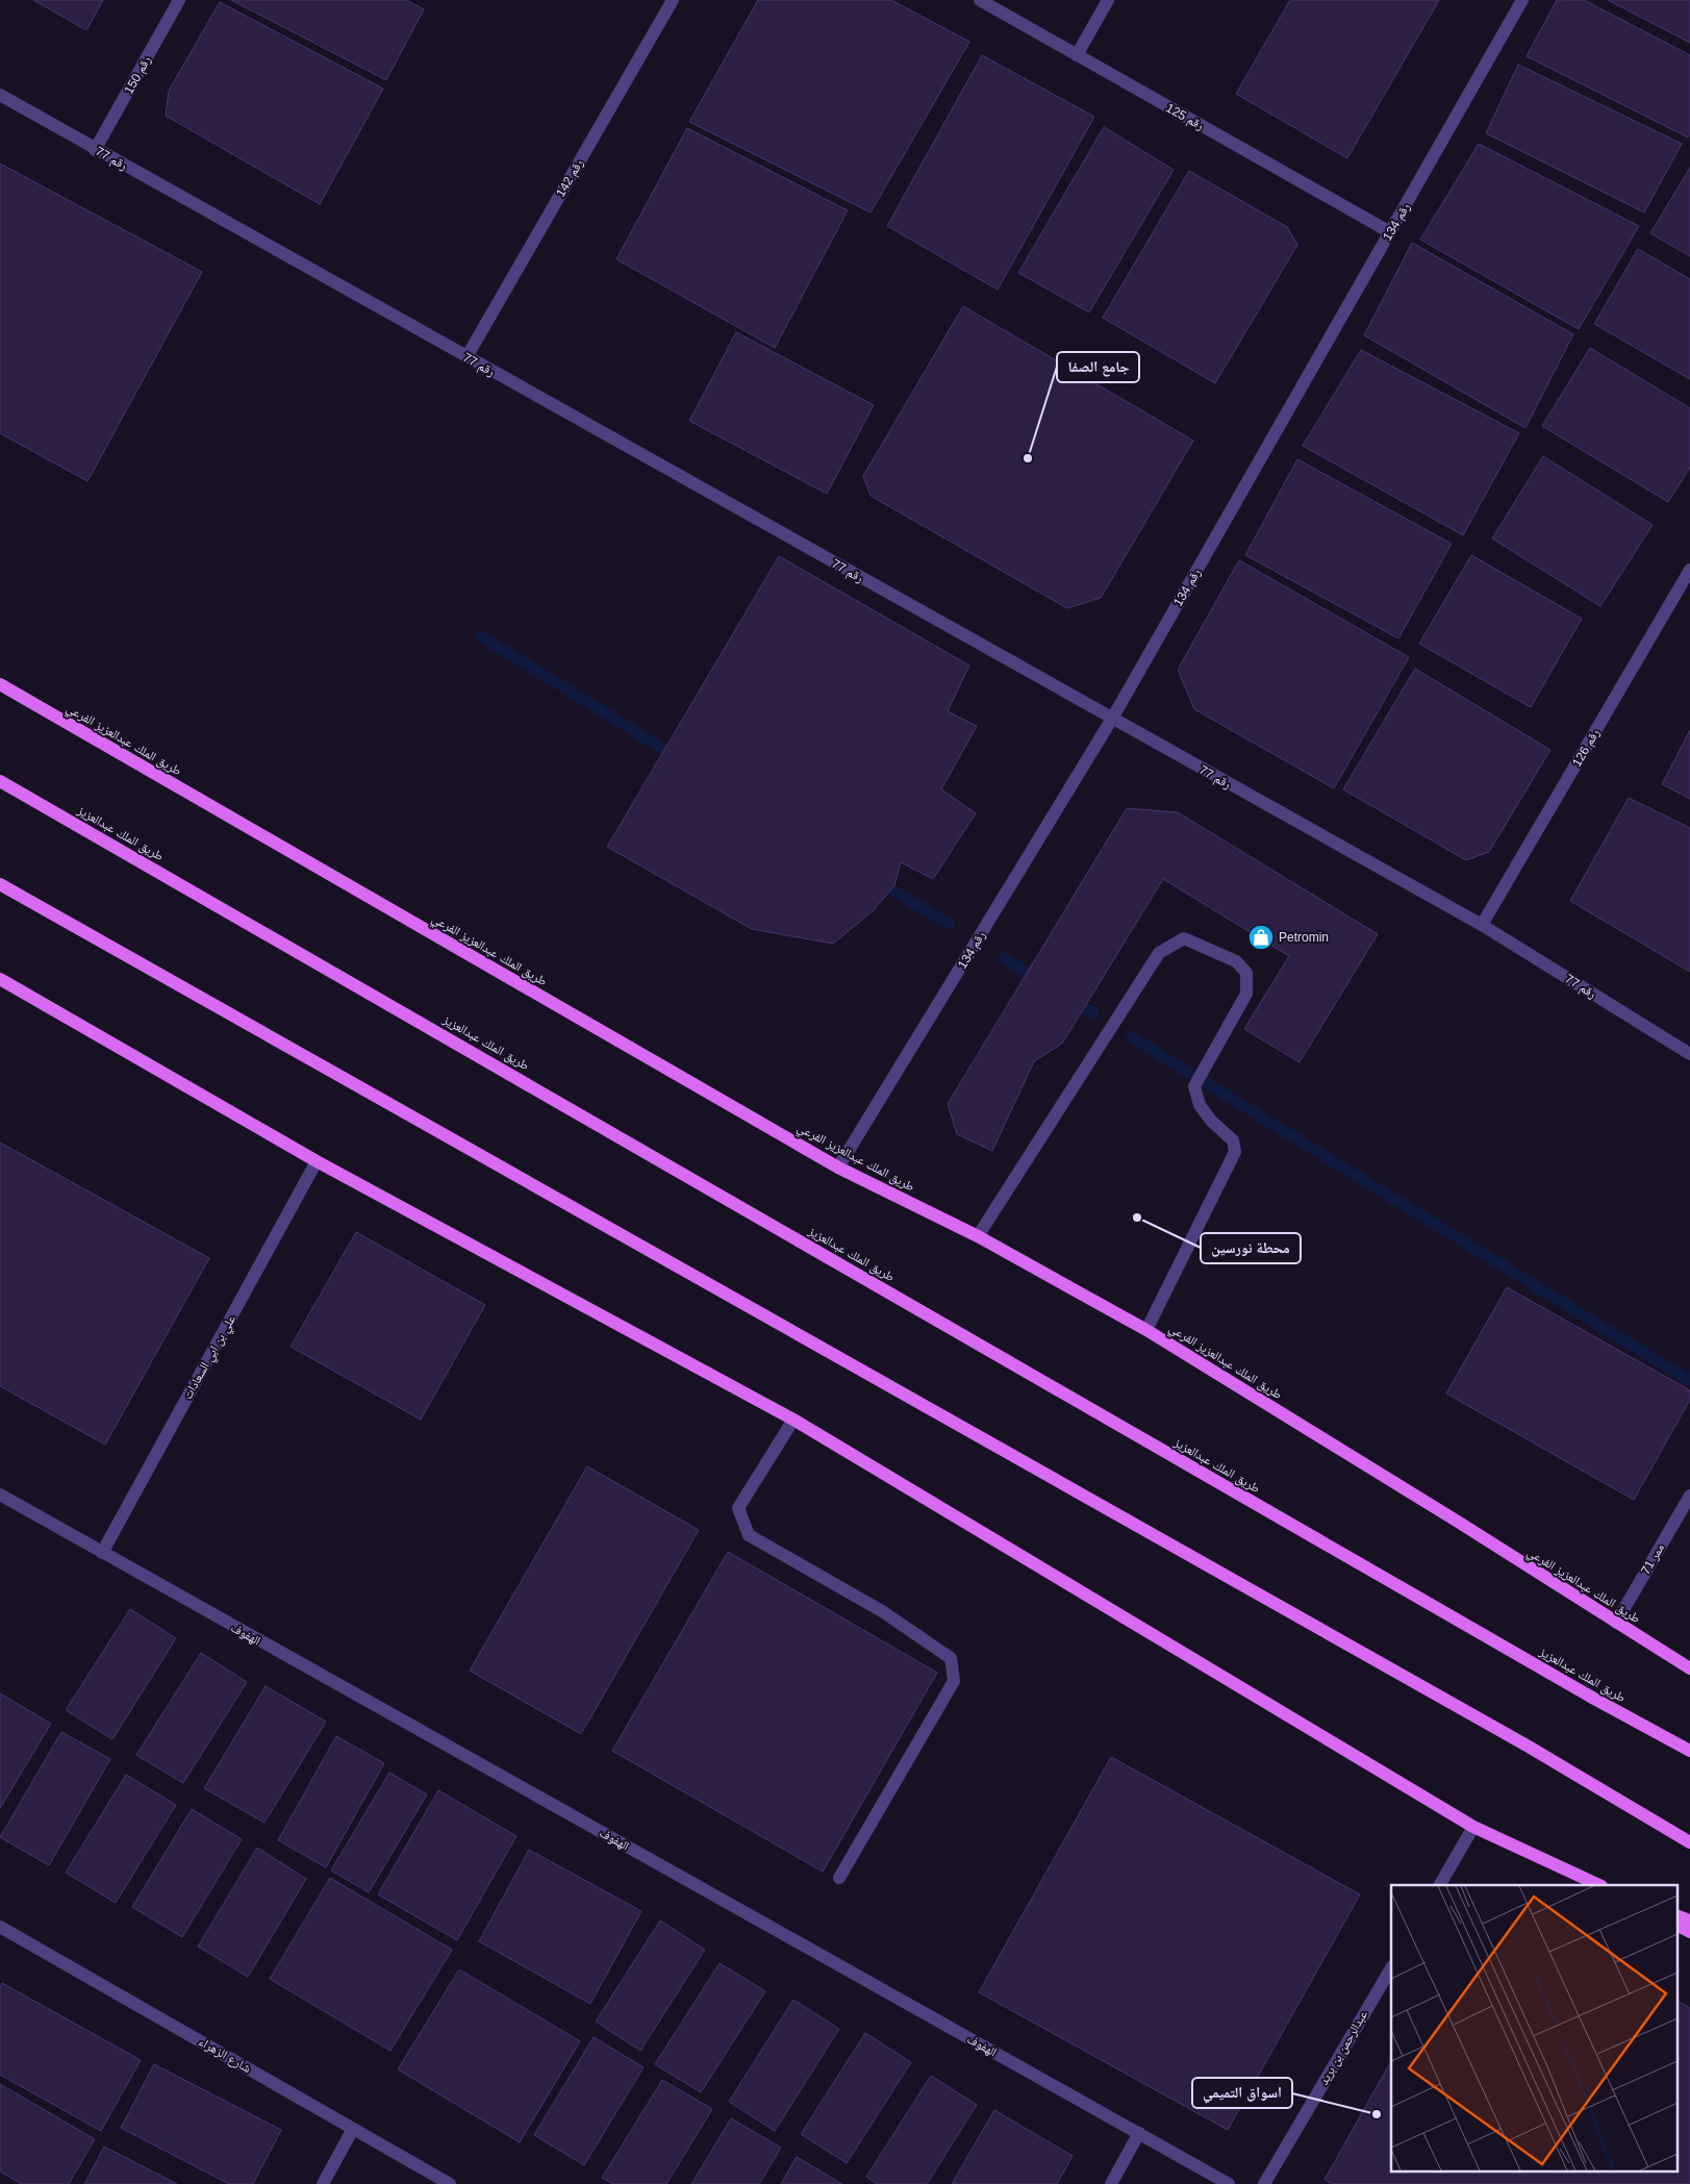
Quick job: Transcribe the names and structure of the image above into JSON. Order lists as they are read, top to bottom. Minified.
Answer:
{"streets":{"main road":["طريق الملك عبدالعزيز الفرعي","طريق الملك عبدالعزيز"],"street":["رقم 150","رقم 125","رقم 77","رقم 142","رقم 134","رقم 126","علي بن ابي السعادات","ممر 71","الهفوف","عبدالرحمن بن بريد","شارع الزهراء"]},"crossings":[["رقم 150","رقم 77"],["رقم 125","رقم 134"],["رقم 77","رقم 142"],["رقم 77","رقم 134"],["رقم 77","رقم 126"],["رقم 134","طريق الملك عبدالعزيز الفرعي"],["طريق الملك عبدالعزيز الفرعي","ممر 71"],["علي بن ابي السعادات","الهفوف"]],"places":{"other":["جامع الصفا","محطة نورسين","اسواق التميمي"],"shop":["Petromin"]}}
